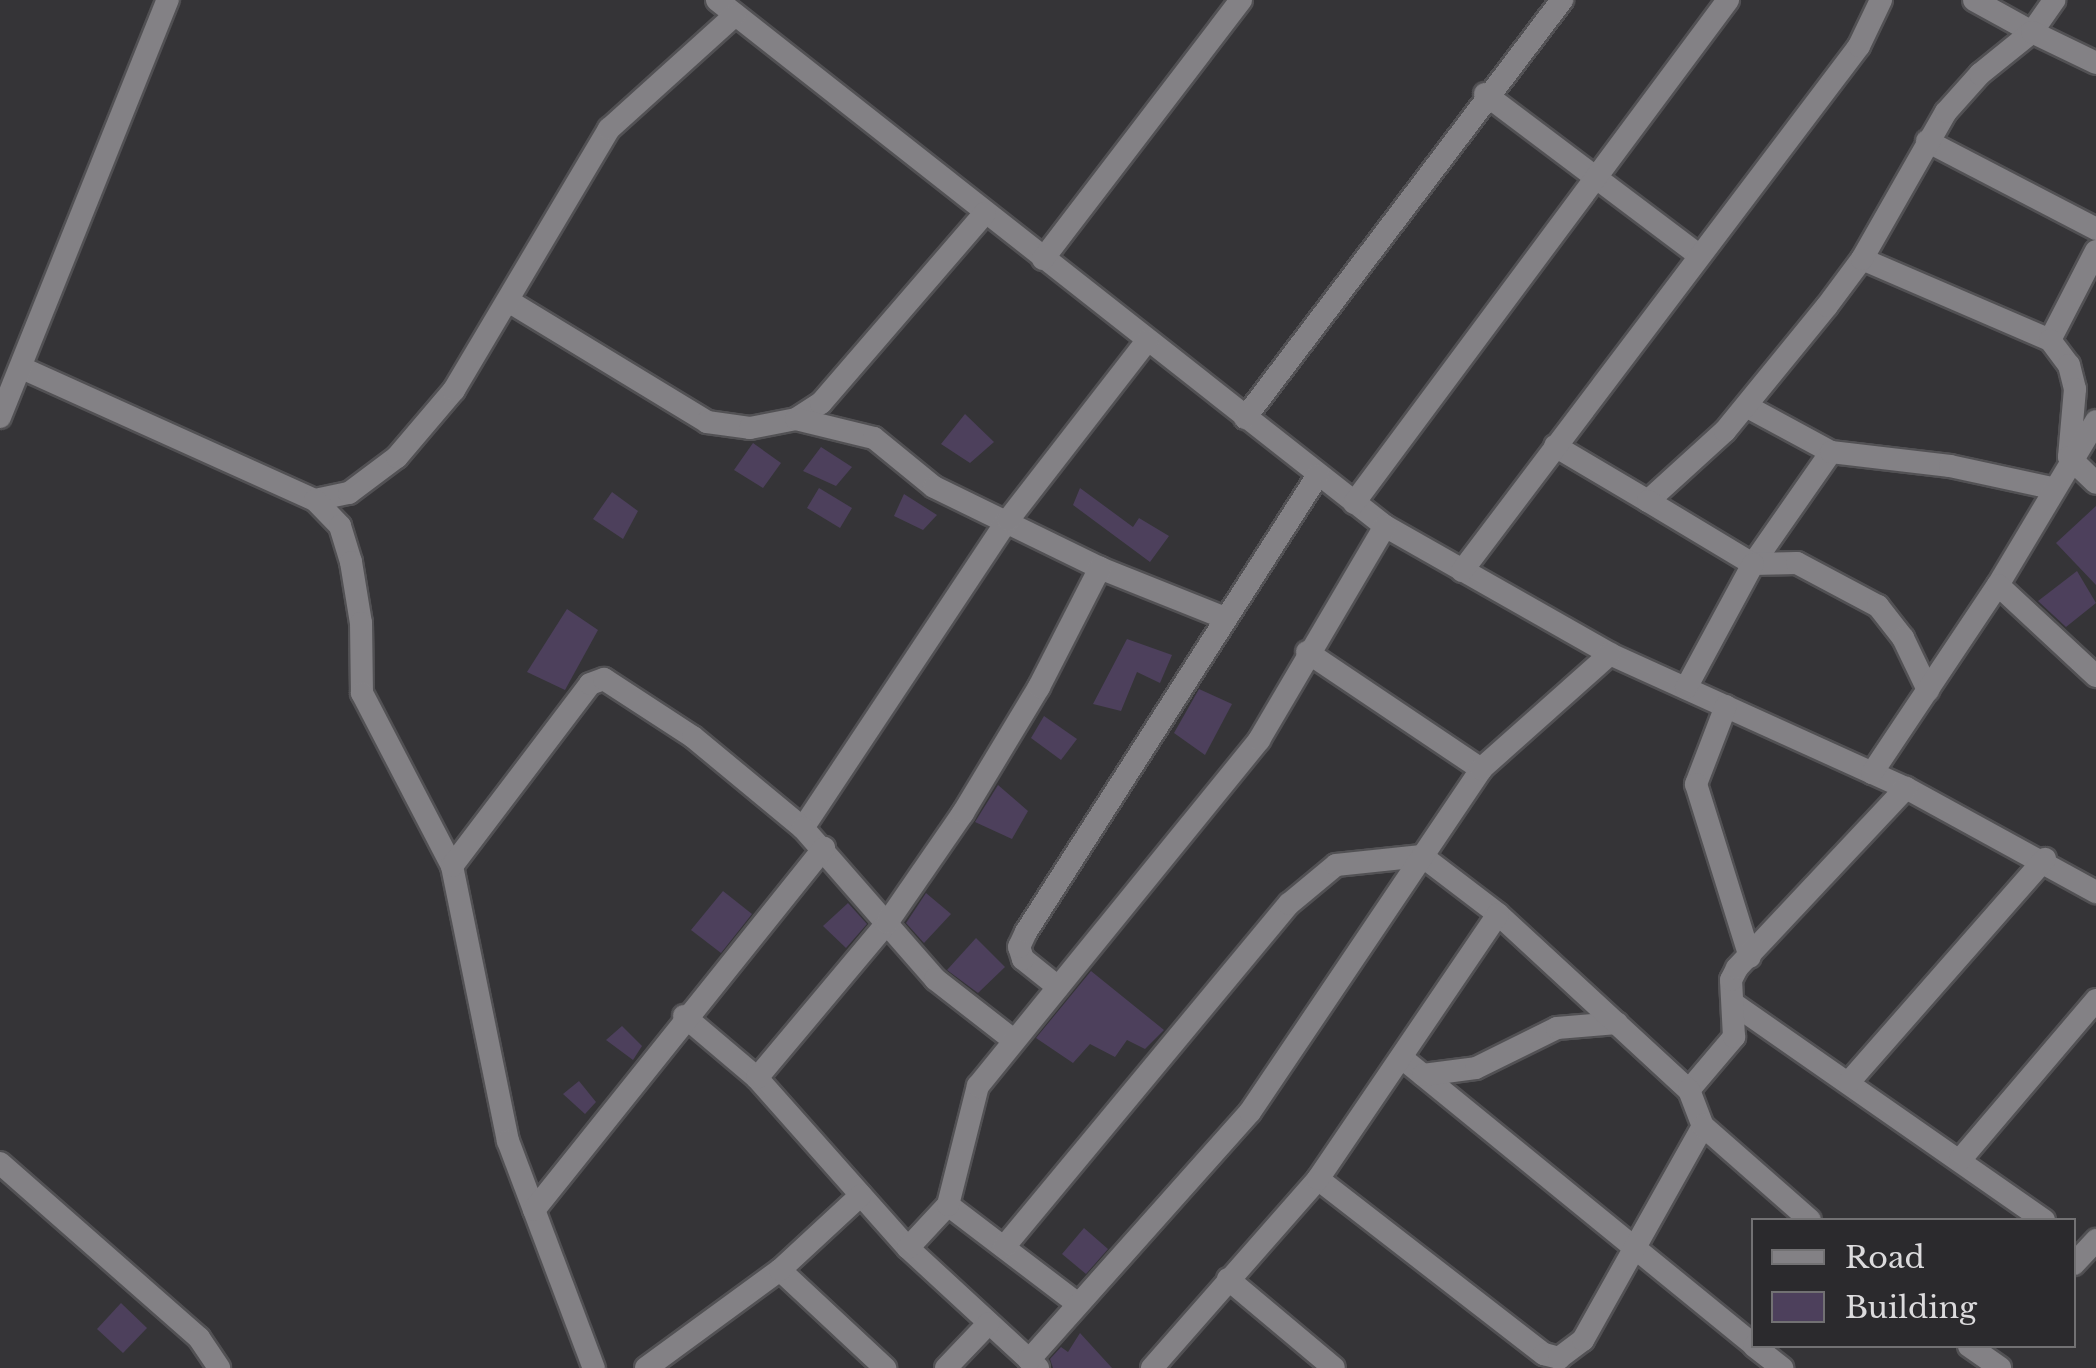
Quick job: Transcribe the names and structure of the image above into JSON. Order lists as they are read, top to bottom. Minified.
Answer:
{"legend":["Road","Building"]}
